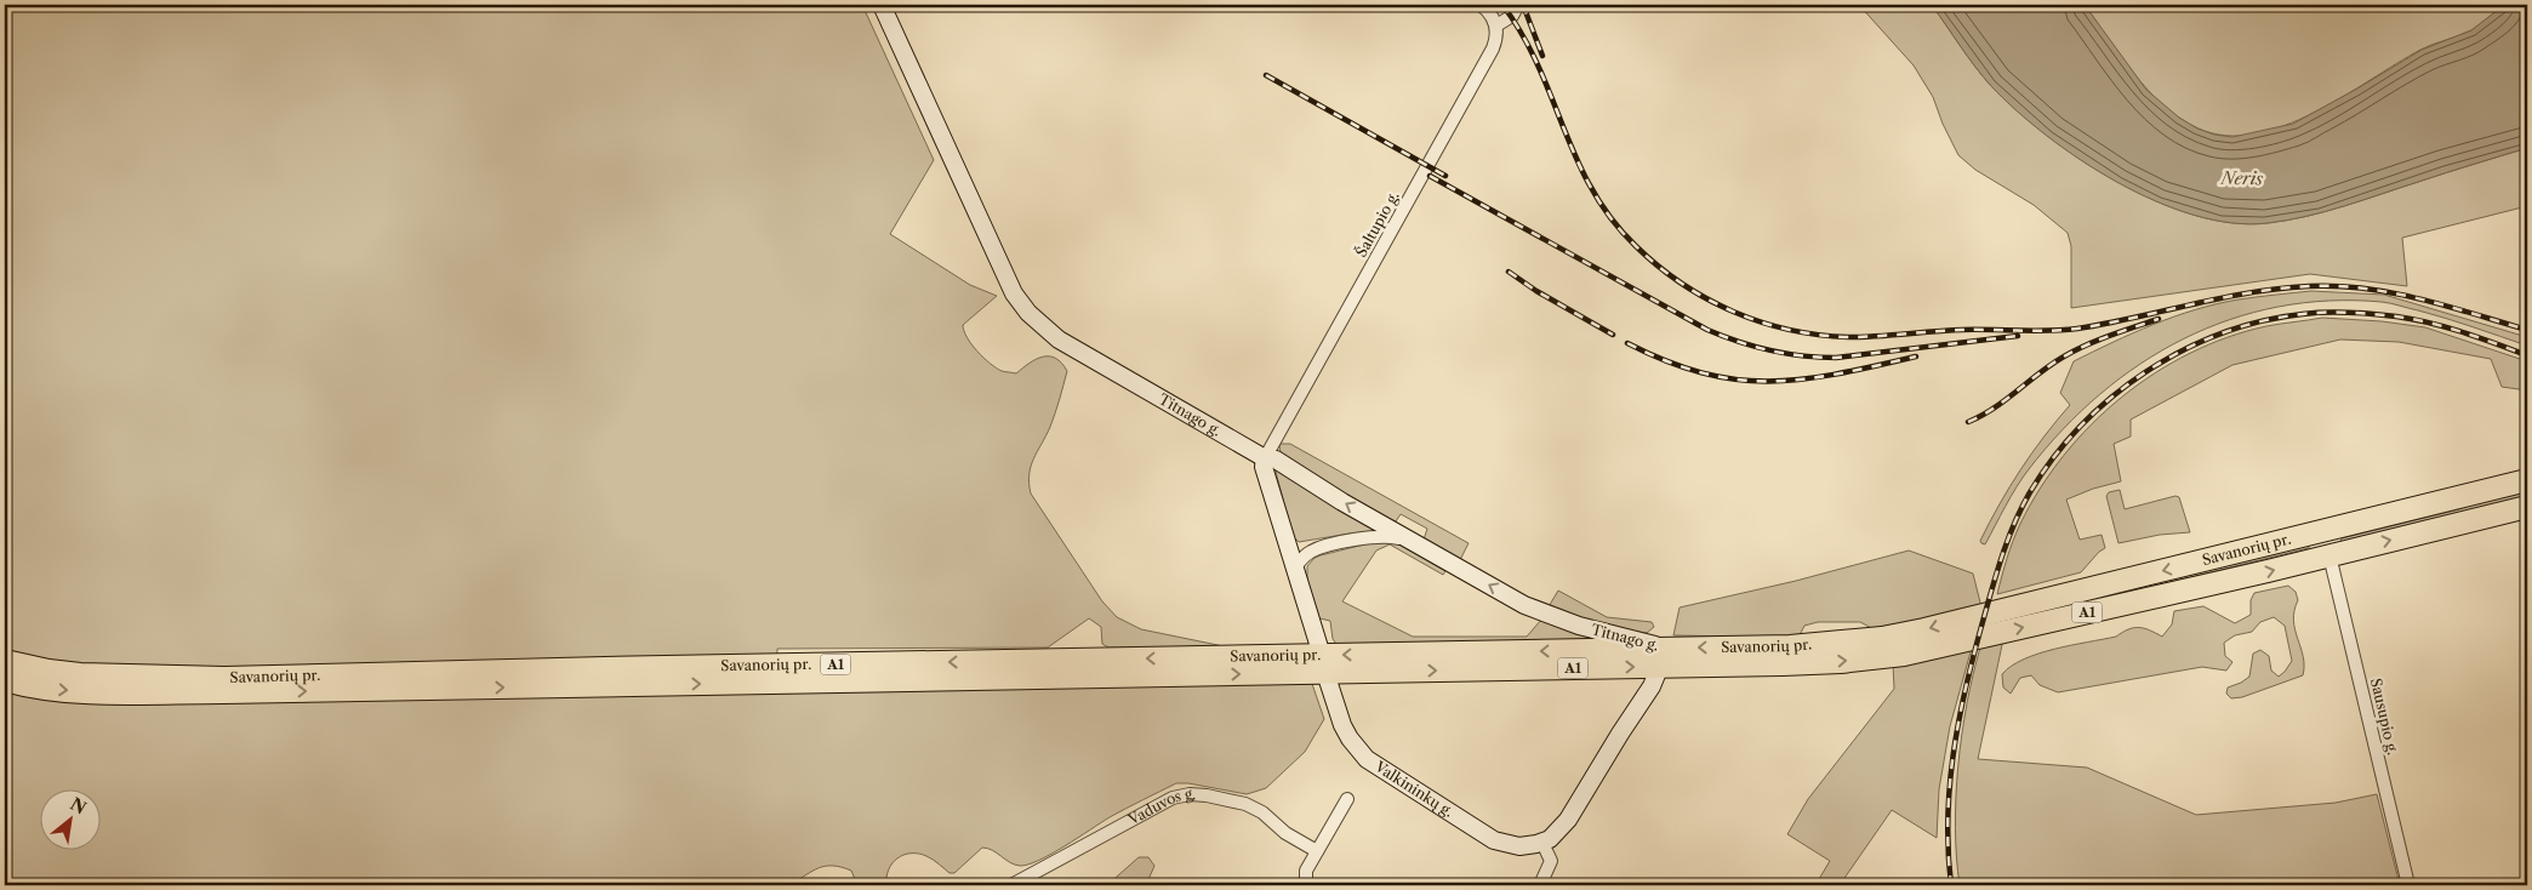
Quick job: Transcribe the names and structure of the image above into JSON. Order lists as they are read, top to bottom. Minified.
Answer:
{"streets":{"highway":["Savanorių pr.","A1"],"street":["Šaltupio g.","Titnago g.","Sausupio g.","Valkininkų g.","Vaduvos g."]},"crossings":[["Šaltupio g.","Titnago g."],["Titnago g.","Savanorių pr."],["Savanorių pr.","Sausupio g."]],"one_way":["Titnago g."],"water":["Neris"],"north":"top right"}
